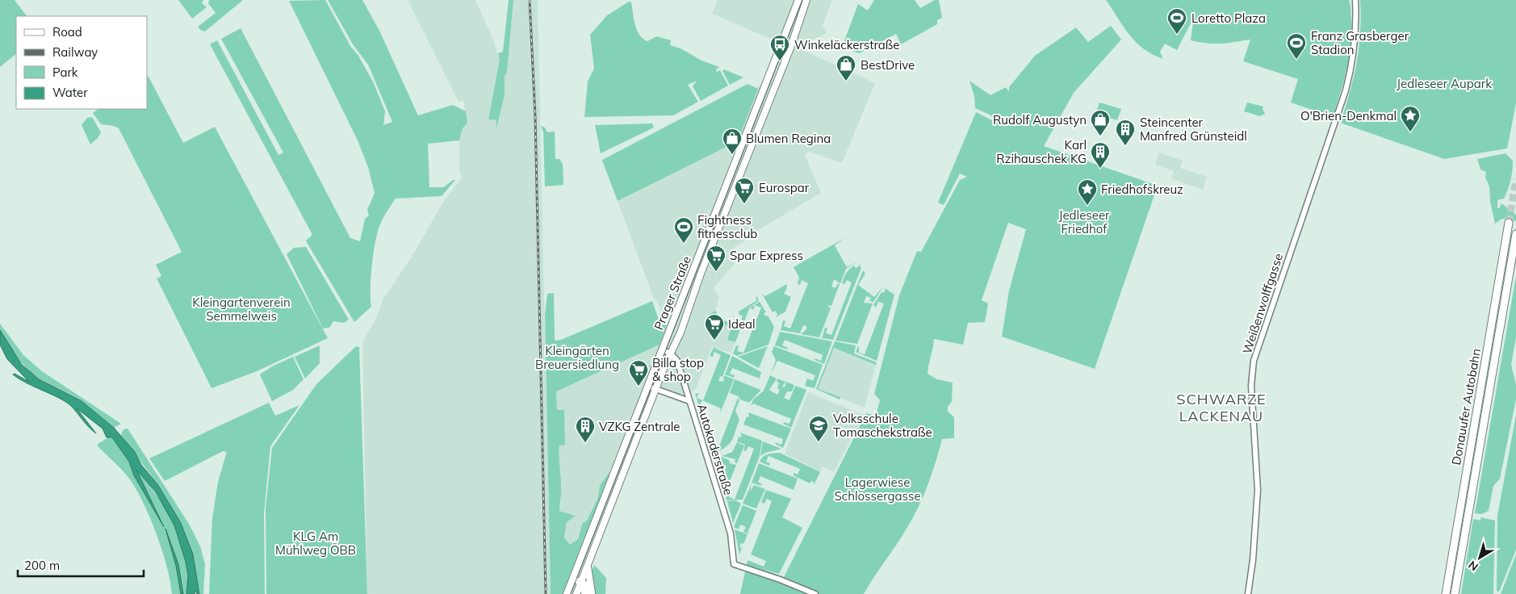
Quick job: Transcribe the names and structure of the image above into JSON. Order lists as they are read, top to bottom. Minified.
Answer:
{"streets":{"highway":["Donauufer Autobahn"],"main road":["Prager Straße"],"street":["Weißenwolffgasse","Autokaderstraße"]},"crossings":[["Prager Straße","Autokaderstraße"]],"districts":["SCHWARZE LACKENAU"],"parks":["Jedleseer Aupark","Jedleseer Friedhof","Kleingartenverein Semmelweis","Kleingärten Breuersiedlung","Lagerwiese Schlossergasse","KLG Am Mühlweg ÖBB"],"places":{"sports":["Loretto Plaza","Franz Grasberger Stadion","Fightness fitnessclub"],"bus stop":["Winkeläckerstraße"],"shop":["BestDrive","Rudolf Augustyn","Blumen Regina"],"place":["O'Brien-Denkmal","Friedhofskreuz"],"building":["Steincenter Manfred Grünsteidl","Karl Rzihauschek KG","VZKG Zentrale"],"supermarket":["Eurospar","Spar Express","Ideal","Billa stop & shop"],"school or university":["Volksschule Tomaschekstraße"]},"legend":["Road","Railway","Park","Water"],"scale_bar":"200 m","north":"bottom left"}
